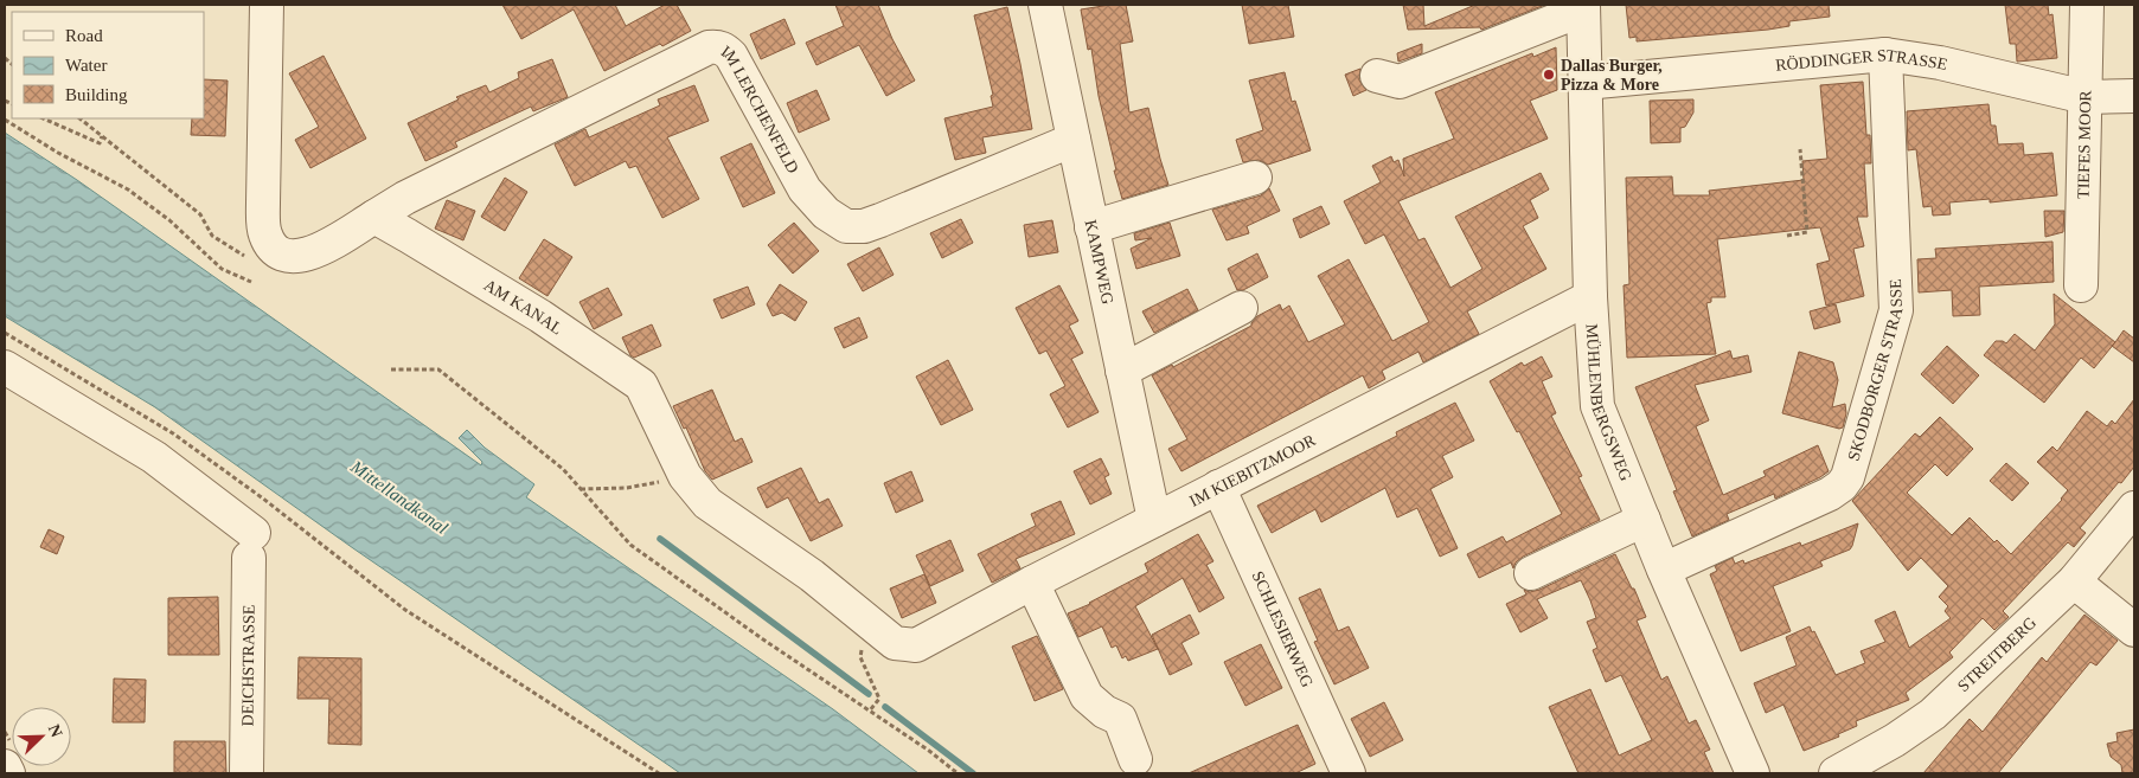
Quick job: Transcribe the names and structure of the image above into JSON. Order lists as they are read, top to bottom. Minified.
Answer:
{"streets":{"street":["RÖDDINGER STRASSE","IM LERCHENFELD","TIEFES MOOR","KAMPWEG","AM KANAL","SKODBORGER STRASSE","MÜHLENBERGSWEG","IM KIEBITZMOOR","SCHLESIERWEG","STREITBERG","DEICHSTRASSE"]},"crossings":[["RÖDDINGER STRASSE","TIEFES MOOR"],["RÖDDINGER STRASSE","SKODBORGER STRASSE"],["RÖDDINGER STRASSE","MÜHLENBERGSWEG"],["IM LERCHENFELD","KAMPWEG"],["IM LERCHENFELD","AM KANAL"],["KAMPWEG","IM KIEBITZMOOR"],["AM KANAL","IM KIEBITZMOOR"],["SKODBORGER STRASSE","MÜHLENBERGSWEG"],["MÜHLENBERGSWEG","IM KIEBITZMOOR"],["IM KIEBITZMOOR","SCHLESIERWEG"]],"water":["Mittellandkanal"],"places":["Dallas Burger, Pizza & More"],"legend":["Road","Water","Building"],"north":"top right"}
